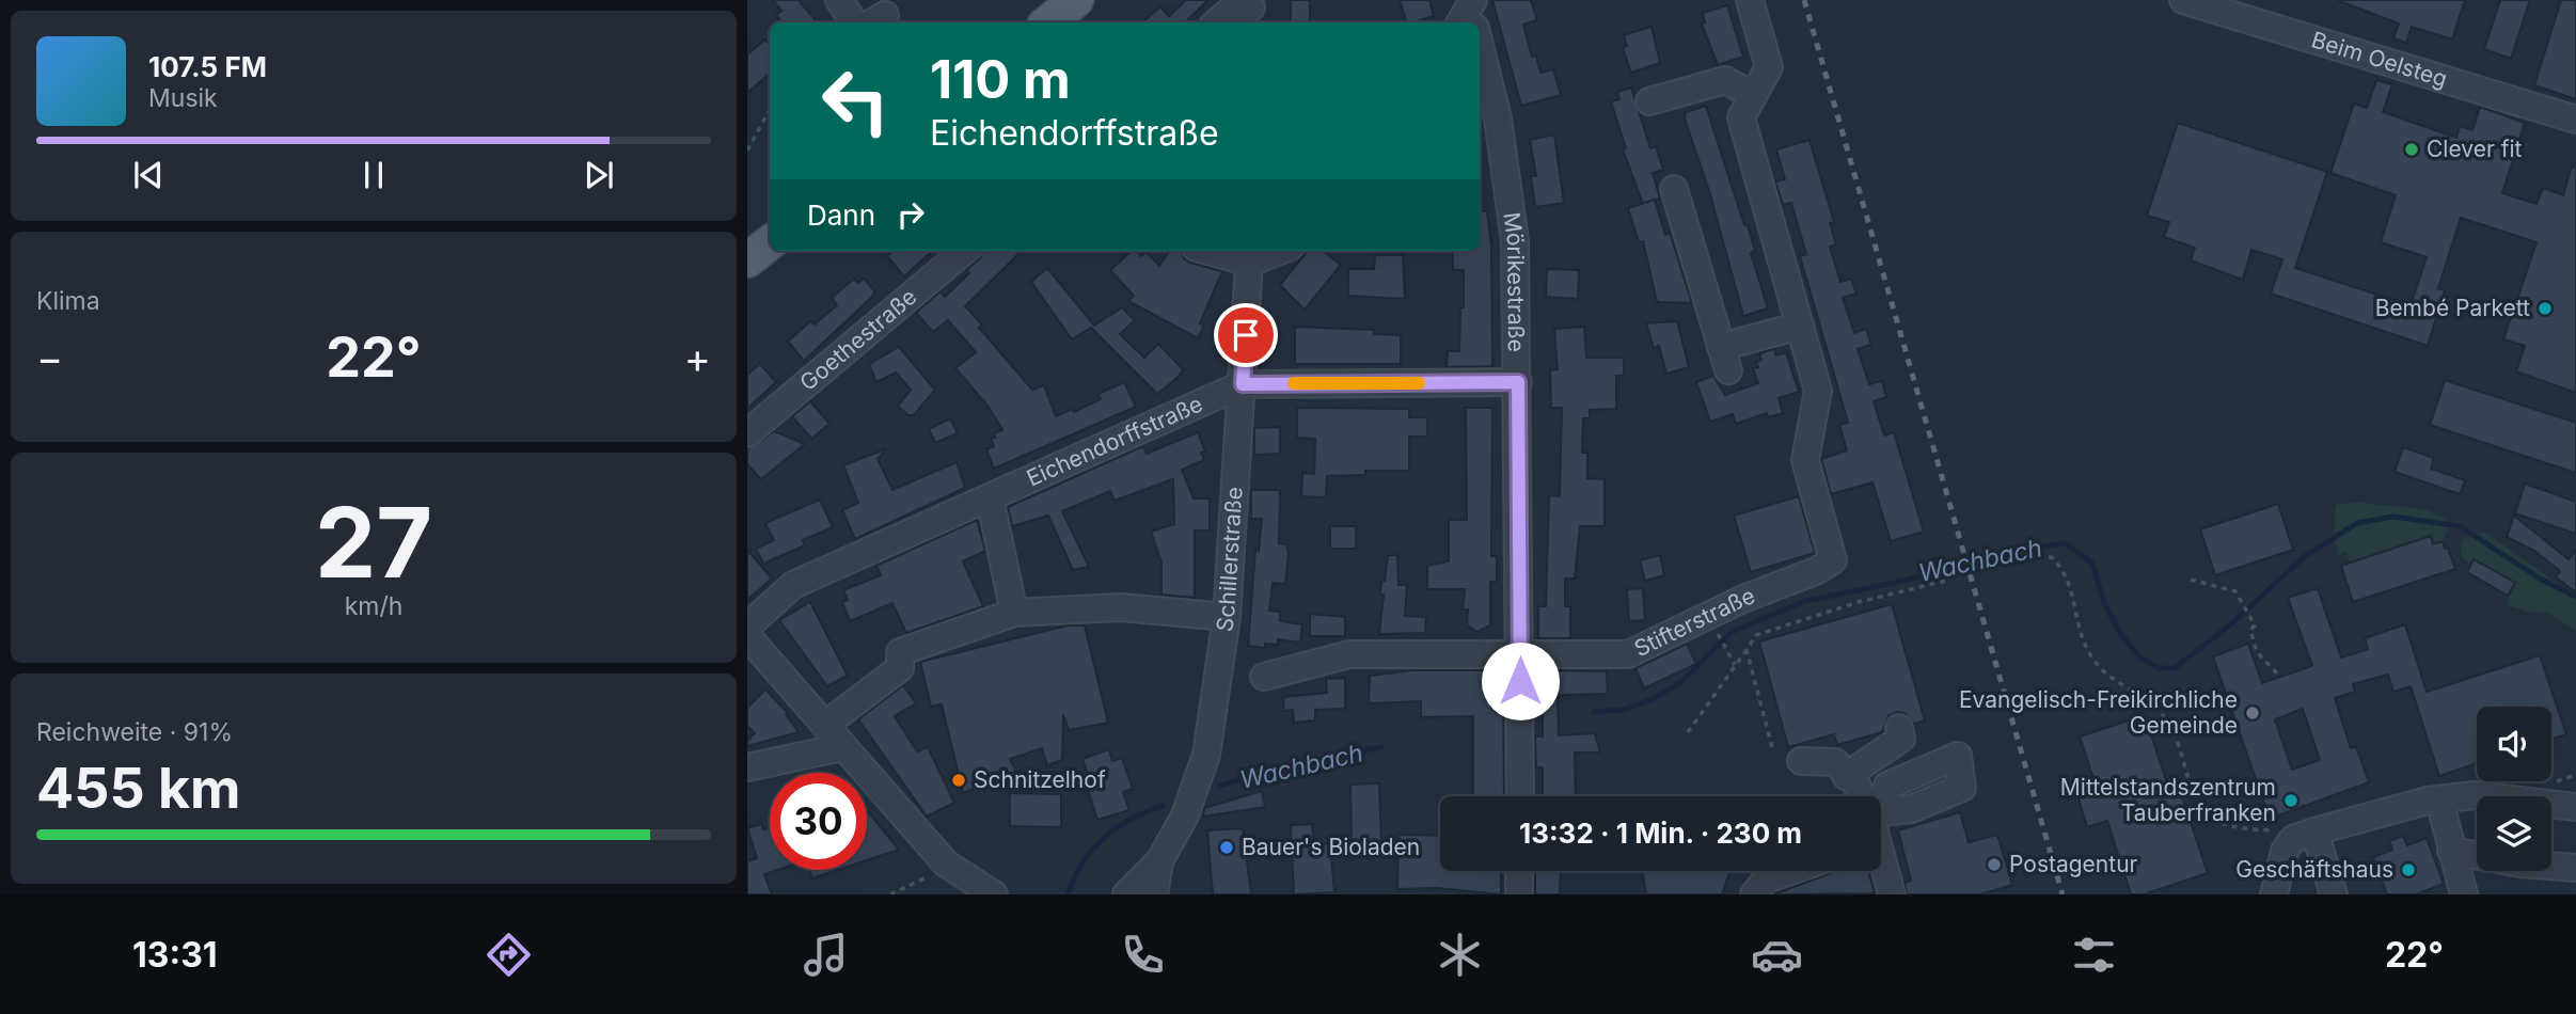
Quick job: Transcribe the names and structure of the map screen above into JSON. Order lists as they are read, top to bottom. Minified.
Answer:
{"streets":{"street":["Beim Oelsteg","Mörikestraße","Goethestraße","Eichendorffstraße","Schillerstraße","Stifterstraße"]},"crossings":[["Mörikestraße","Eichendorffstraße"],["Mörikestraße","Stifterstraße"],["Eichendorffstraße","Schillerstraße"]],"water":["Wachbach"],"places":["Clever fit","Bembé Parkett","Evangelisch-Freikirchliche Gemeinde","Schnitzelhof","Mittelstandszentrum Tauberfranken","Bauer's Bioladen","Postagentur","Geschäftshaus"],"page":{"turn":["110 m","Eichendorffstraße"],"song":["107.5 FM","Musik"],"then":"Dann","tile":["Klima",["27","km/h"],["Reichweite · 91%","455 km"]],"heat":["−","22°","+"],"limit":"30","trip":"13:32 · 1 Min. · 230 m","tabs":["13:31","22°"]}}
